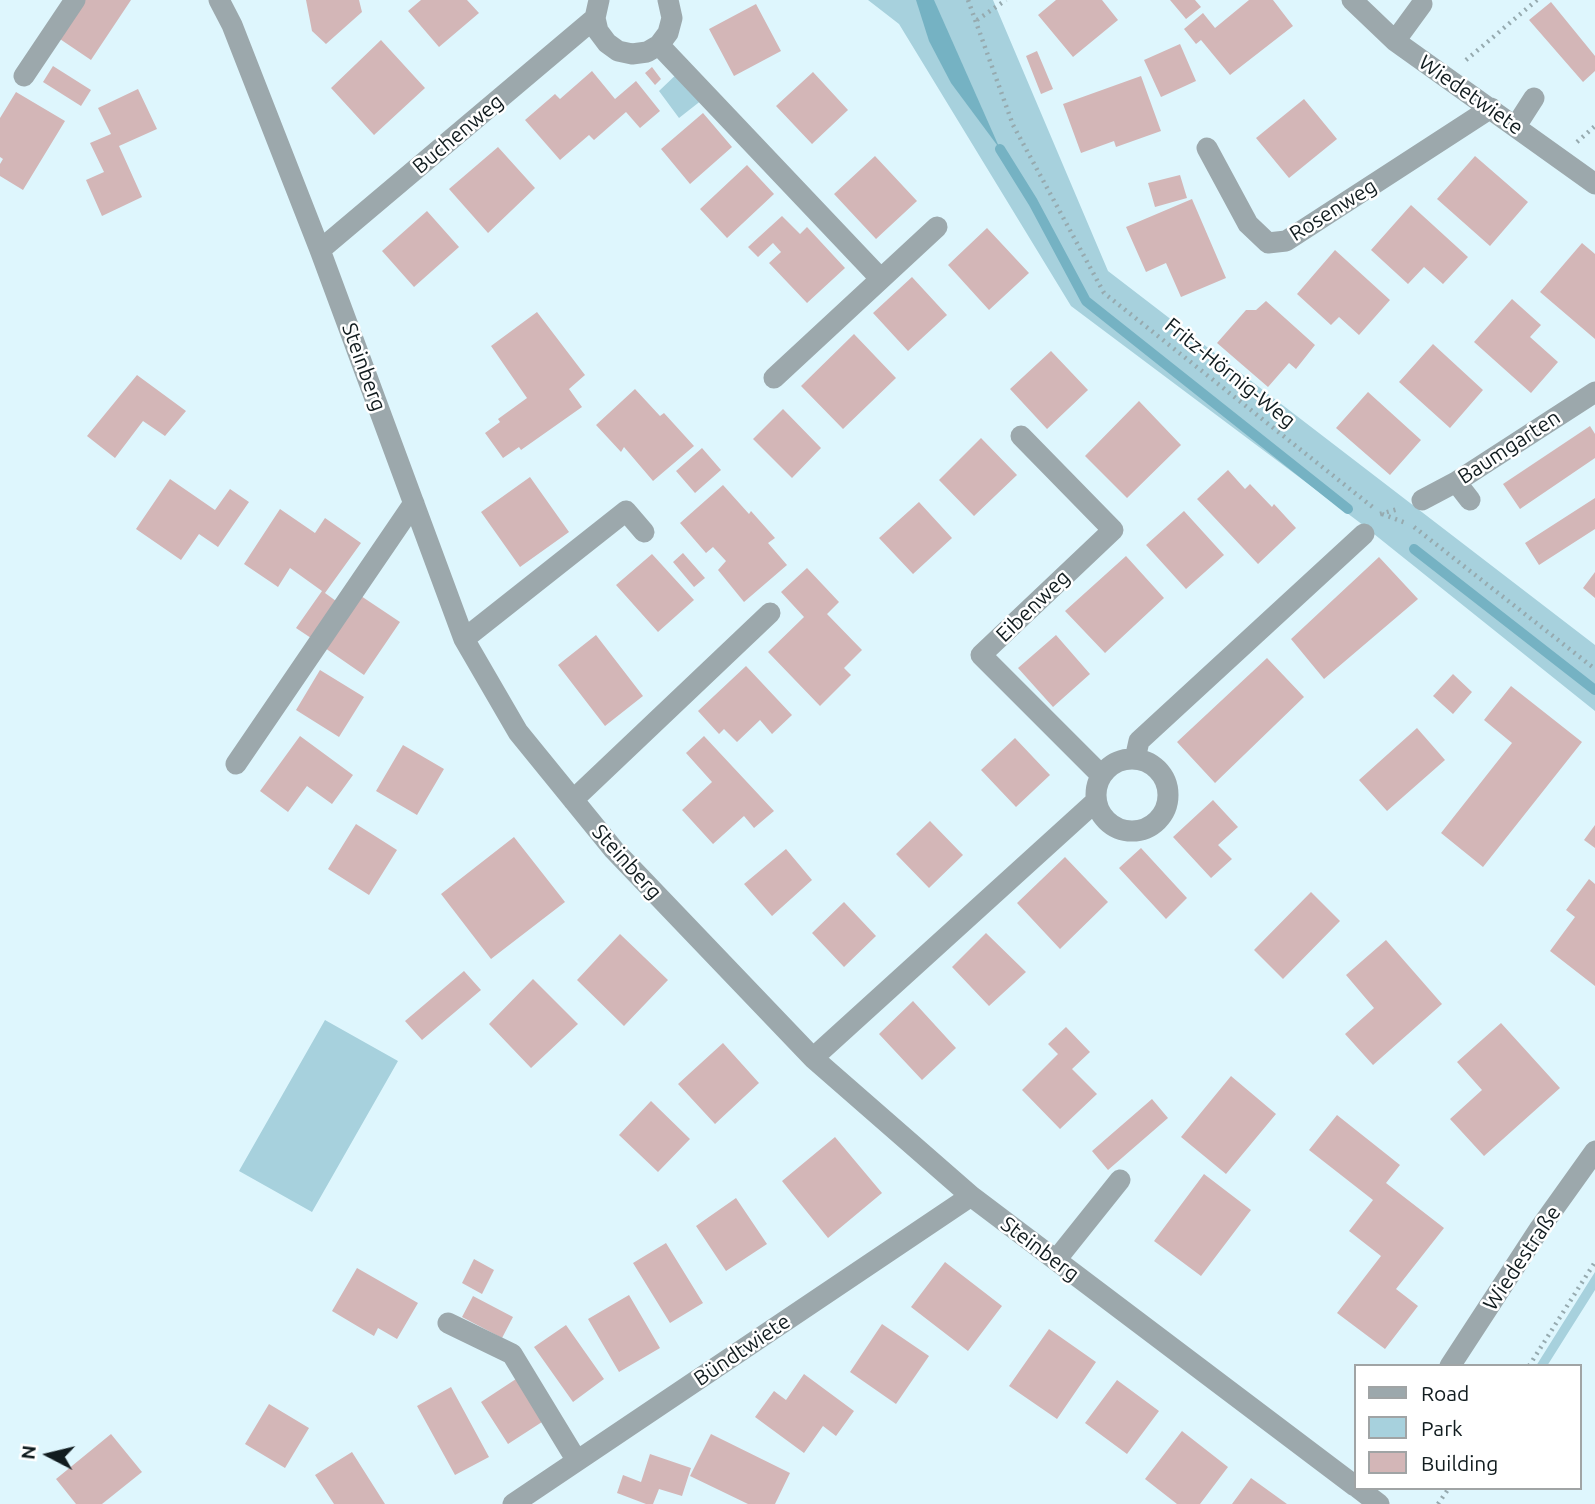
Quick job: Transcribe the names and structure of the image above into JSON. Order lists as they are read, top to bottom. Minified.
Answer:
{"streets":{"street":["Wiedetwiete","Buchenweg","Rosenweg","Steinberg","Baumgarten","Eibenweg","Wiedestraße","Bündtwiete"],"path":["Fritz-Hörnig-Weg"]},"crossings":[["Wiedetwiete","Rosenweg"],["Buchenweg","Steinberg"],["Steinberg","Bündtwiete"]],"legend":["Road","Park","Building"],"north":"left"}
